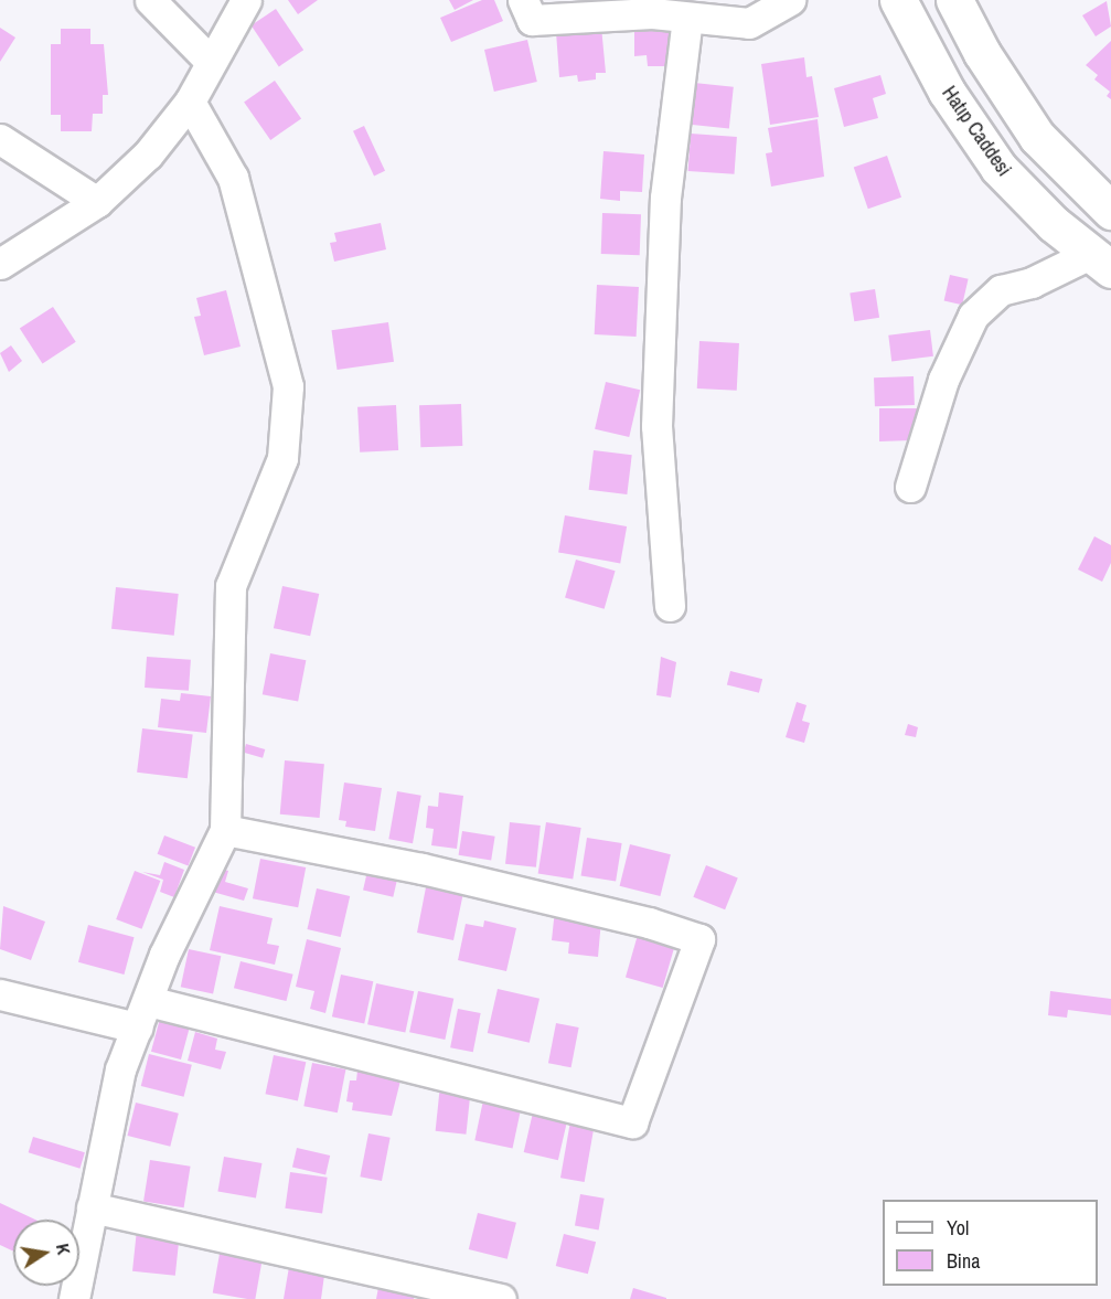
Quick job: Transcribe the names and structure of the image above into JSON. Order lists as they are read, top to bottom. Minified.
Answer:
{"streets":{"main road":["Hatıp Caddesi"]},"legend":["Yol","Bina"],"north":"right"}
